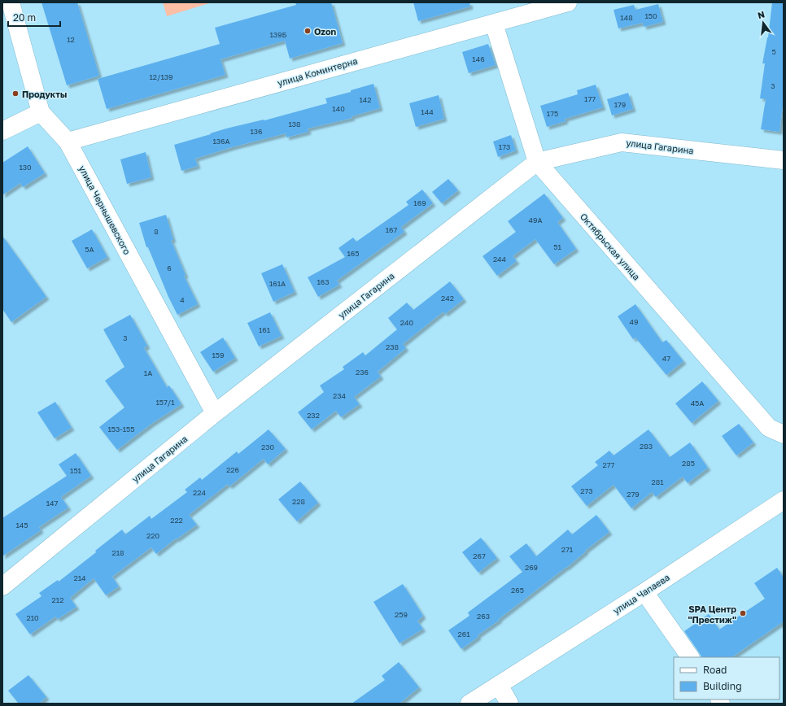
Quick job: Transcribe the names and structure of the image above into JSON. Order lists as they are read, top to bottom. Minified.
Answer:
{"streets":{"street":["улица Коминтерна","улица Гагарина","улица Чернышевского","Октябрьская улица","улица Чапаева"]},"crossings":[["улица Коминтерна","улица Чернышевского"],["улица Коминтерна","Октябрьская улица"],["улица Гагарина","улица Чернышевского"],["улица Гагарина","Октябрьская улица"]],"places":["Ozon","Продукты","SPA Центр \"Престиж\""],"house_numbers":["150","148","139Б","12","5","146","12/139","3","177","142","179","140","144","175","138","136","136А","173","130","169","49А","167","8","51","5А","165","244","6","163","161А","242","4","49","240","161","3","238","159","47","236","1А","234","157/1","45А","232","153-155","283","230","285","277","226","151","281","273","224","279","228","147","222","145","220","271","218","267","269","214","265","212","259","263","210","261"],"legend":["Road","Building"],"scale_bar":"20 m","north":"top"}
